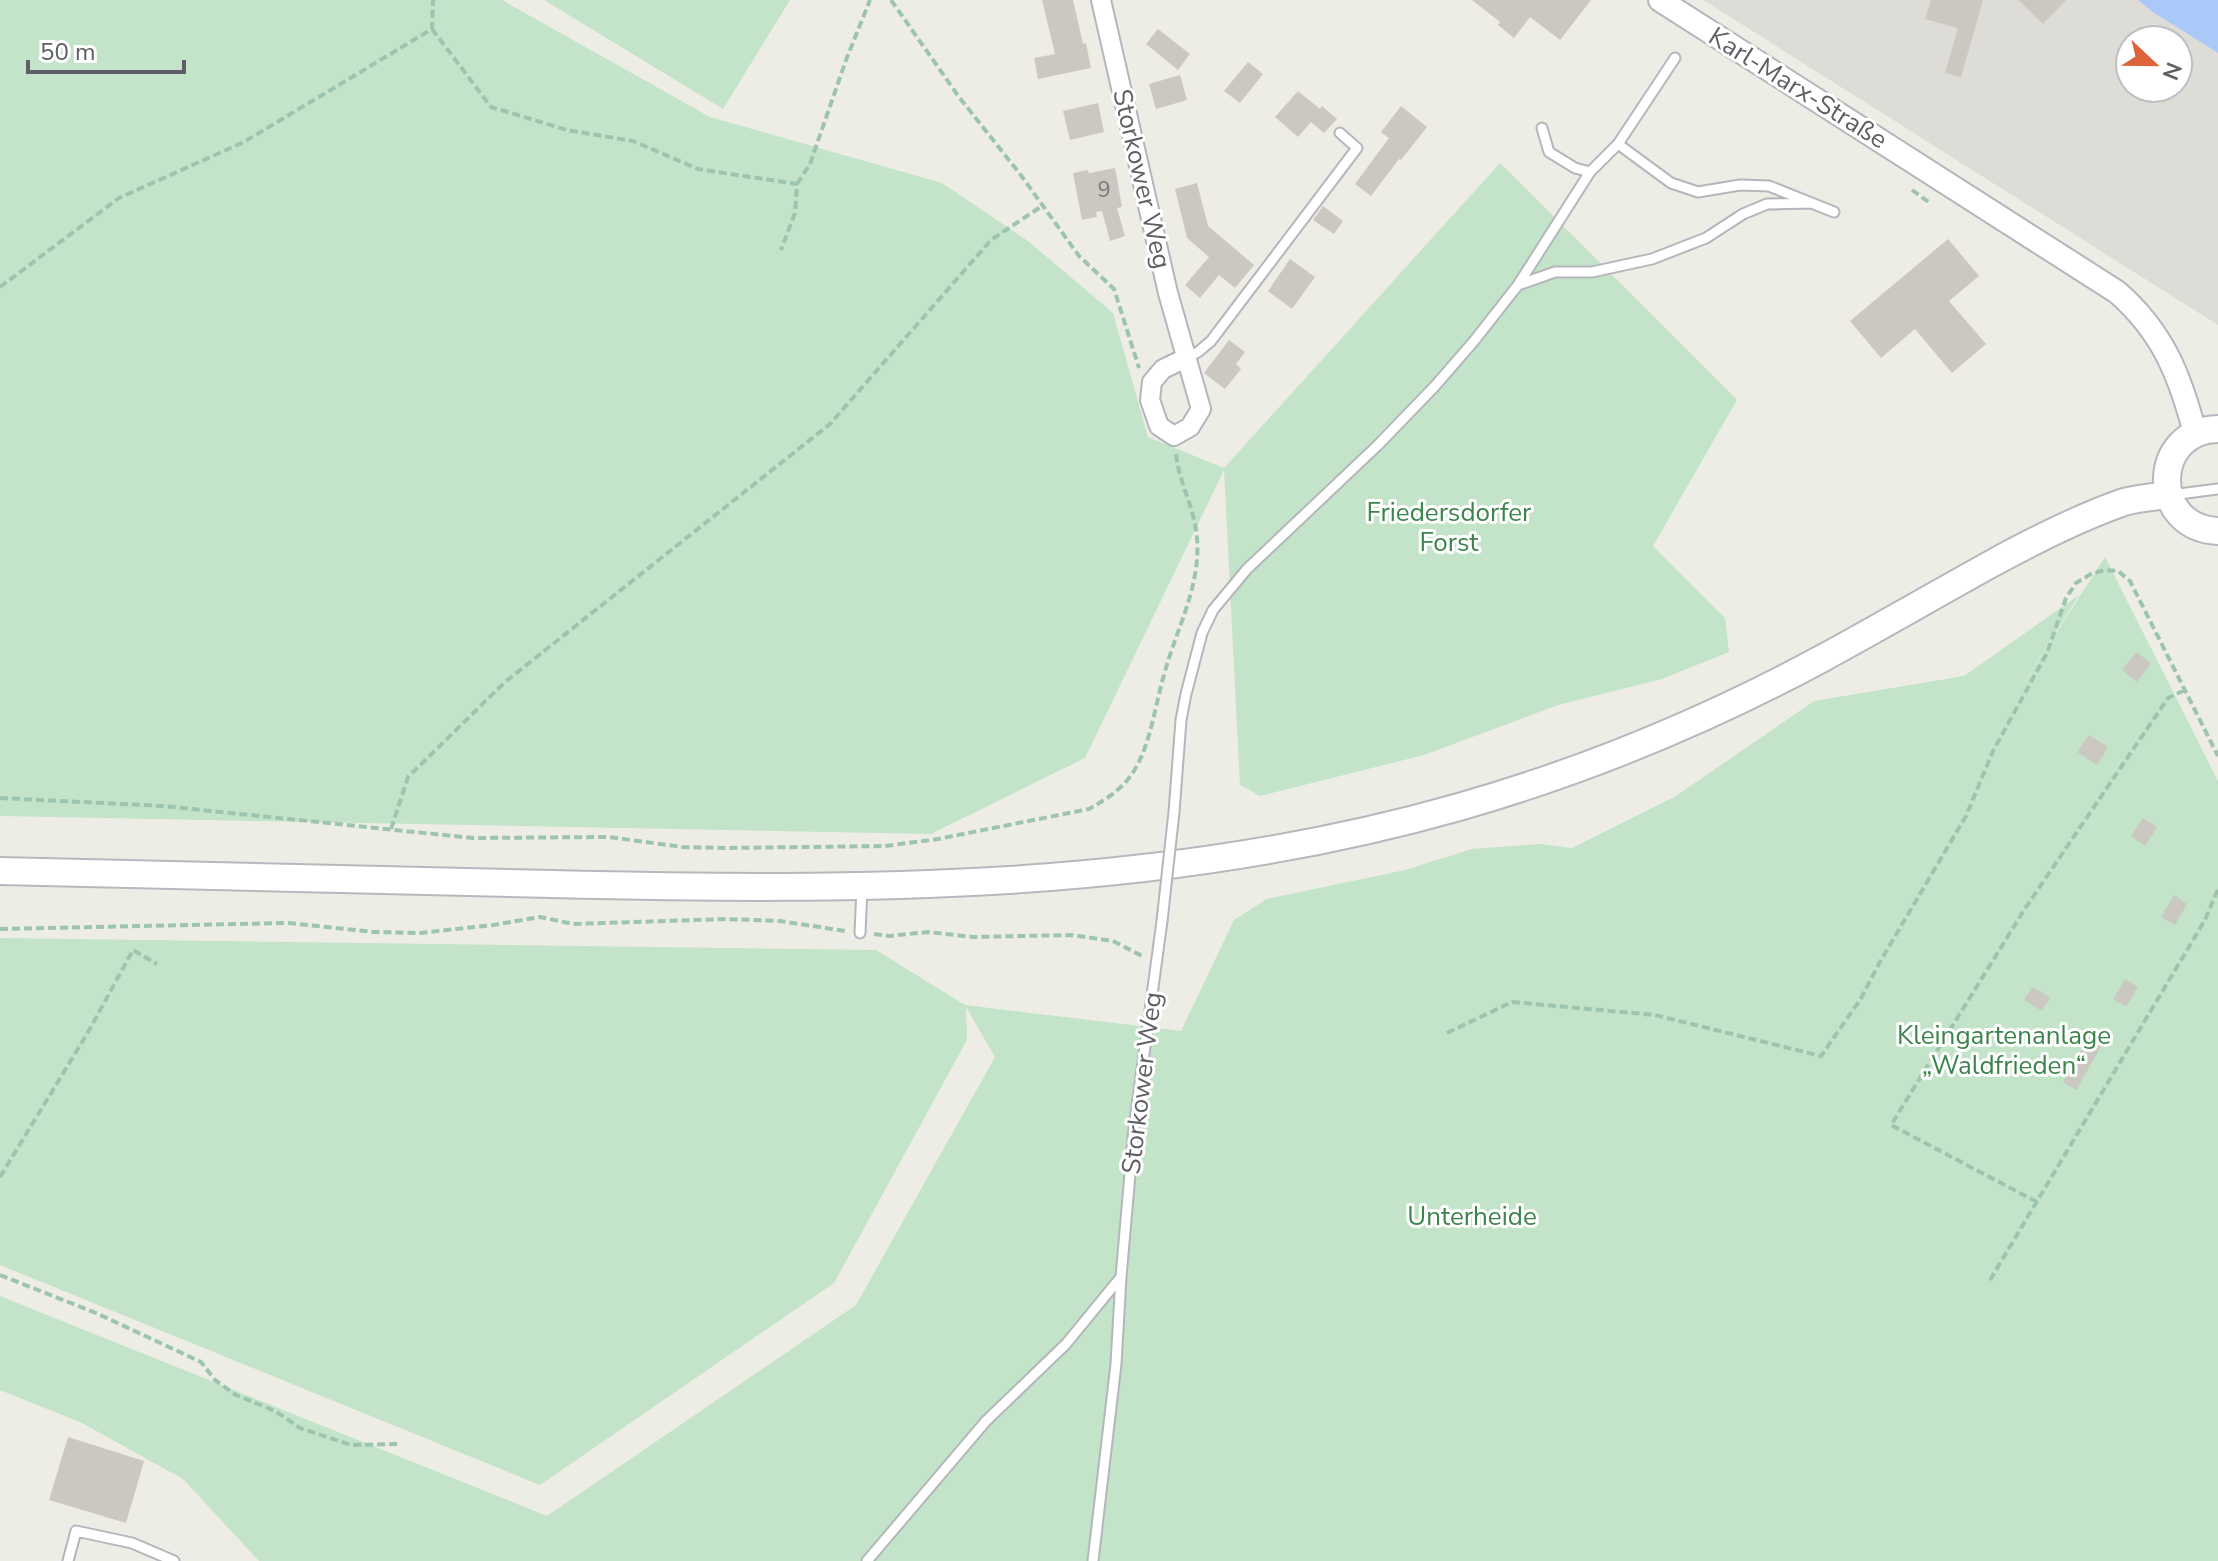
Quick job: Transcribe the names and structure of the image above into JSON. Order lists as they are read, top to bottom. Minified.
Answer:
{"streets":{"street":["Karl-Marx-Straße","Storkower Weg"]},"parks":["Friedersdorfer Forst","Kleingartenanlage „Waldfrieden“","Unterheide"],"house_numbers":["9"],"scale_bar":"50 m","north":"right"}
